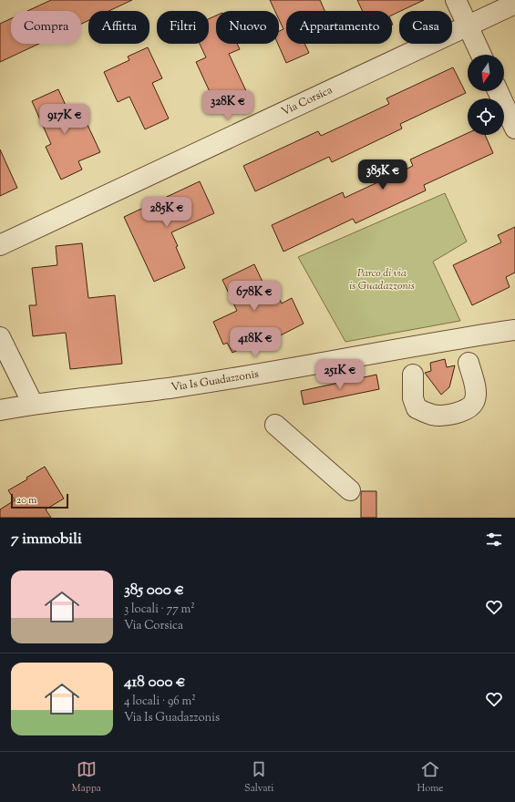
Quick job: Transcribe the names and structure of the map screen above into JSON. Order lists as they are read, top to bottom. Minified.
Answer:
{"streets":{"street":["Via Corsica","Via Is Guadazzonis"]},"parks":["Parco di via is Guadazzonis"],"scale_bar":"20 m","north":"bottom","page":{"chip":["Compra","Affitta","Filtri","Nuovo","Appartamento","Casa"],"price":["328K €","917K €","385K €","285K €","678K €","418K €","251K €"],"scale":"20 m","heading":"7 immobili","list":[{"name":"385 000 €","note":"3 locali · 77 m² · Via Corsica"},{"name":"418 000 €","note":"4 locali · 96 m² · Via Is Guadazzonis"}],"tabs":["Mappa","Salvati","Home"]}}
